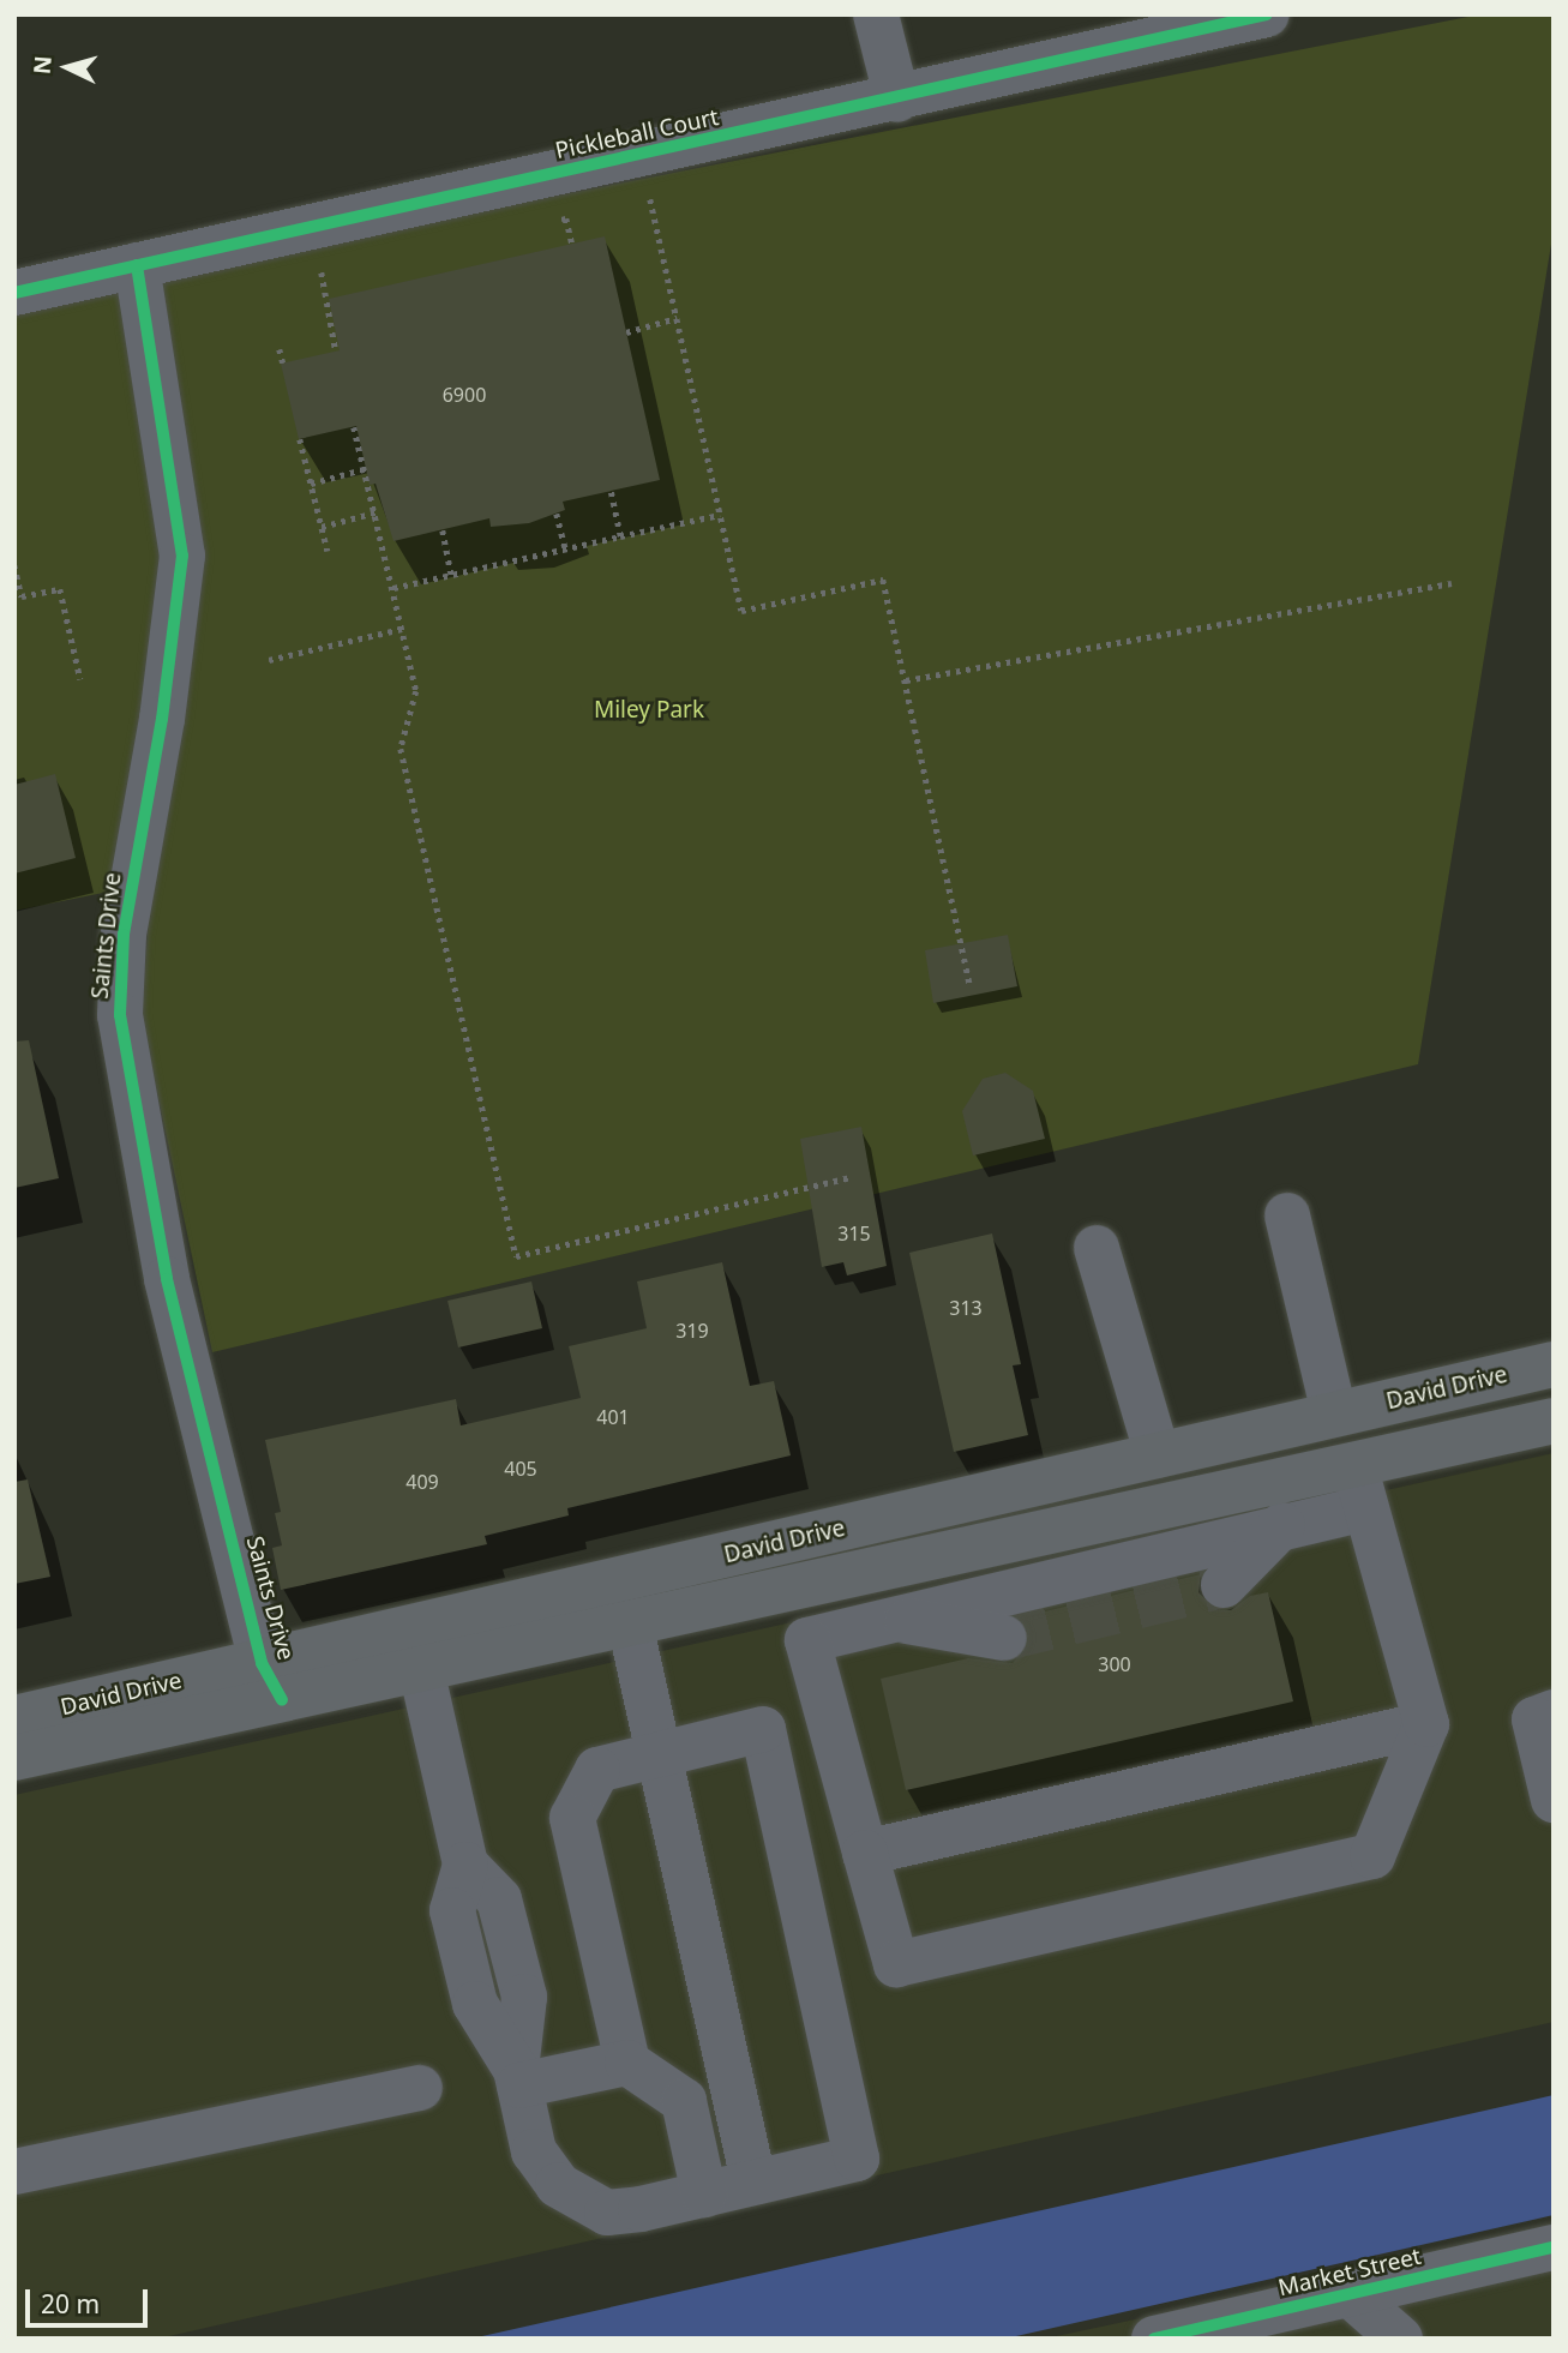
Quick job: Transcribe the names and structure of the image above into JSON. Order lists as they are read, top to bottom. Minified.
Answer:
{"streets":{"main road":["David Drive"],"street":["Pickleball Court","Saints Drive","Market Street"]},"crossings":[["Pickleball Court","Saints Drive"],["Saints Drive","David Drive"]],"parks":["Miley Park"],"house_numbers":["6900","315","313","319","401","405","409","300"],"scale_bar":"20 m","north":"left"}
